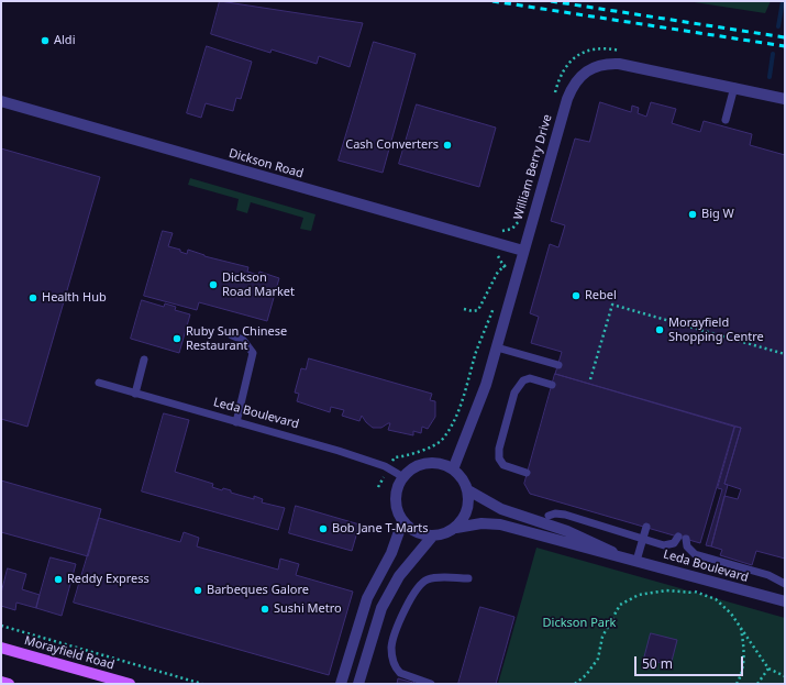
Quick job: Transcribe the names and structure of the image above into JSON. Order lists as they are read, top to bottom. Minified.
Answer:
{"streets":{"main road":["Morayfield Road"],"street":["Dickson Road","William Berry Drive","Leda Boulevard"]},"crossings":[["Dickson Road","William Berry Drive"],["William Berry Drive","Leda Boulevard"]],"parks":["Dickson Park"],"places":["Aldi","Cash Converters","Big W","Dickson Road Market","Rebel","Health Hub","Morayfield Shopping Centre","Ruby Sun Chinese Restaurant","Bob Jane T-Marts","Reddy Express","Barbeques Galore","Sushi Metro"],"scale_bar":"50 m"}
